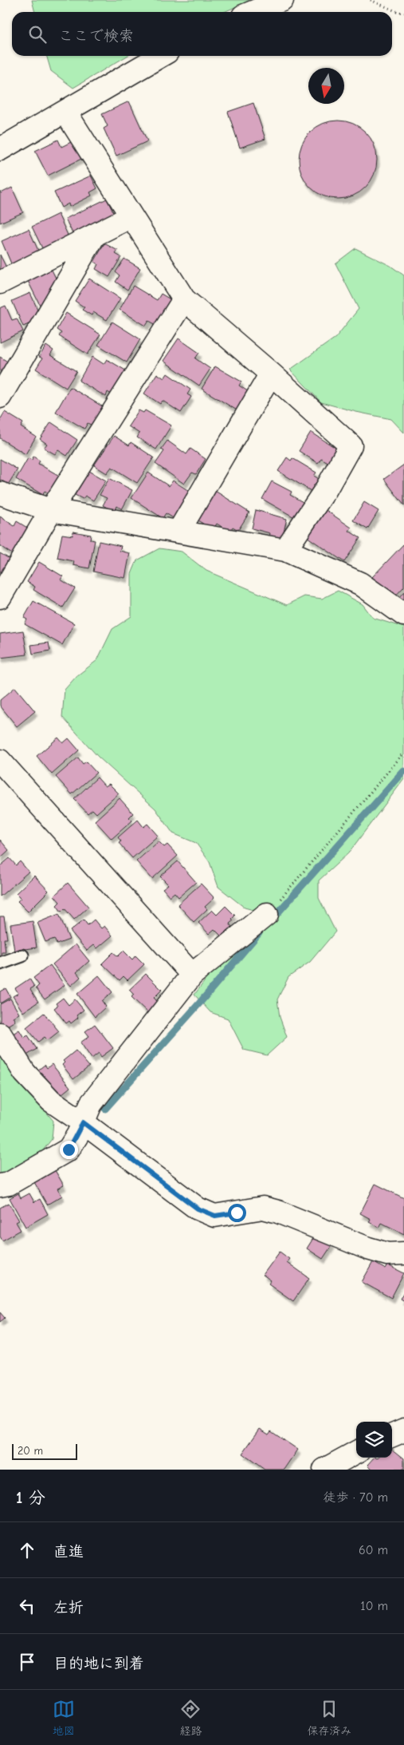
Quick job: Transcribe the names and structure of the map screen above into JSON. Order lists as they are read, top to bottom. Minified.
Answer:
{"scale_bar":"20 m","north":"bottom","page":{"search":"ここで検索","scale":"20 m","heading":["1 分","徒歩 · 70 m"],"list":[["直進","60 m"],["左折","10 m"],"目的地に到着"],"nav":["地図","経路","保存済み"]}}
